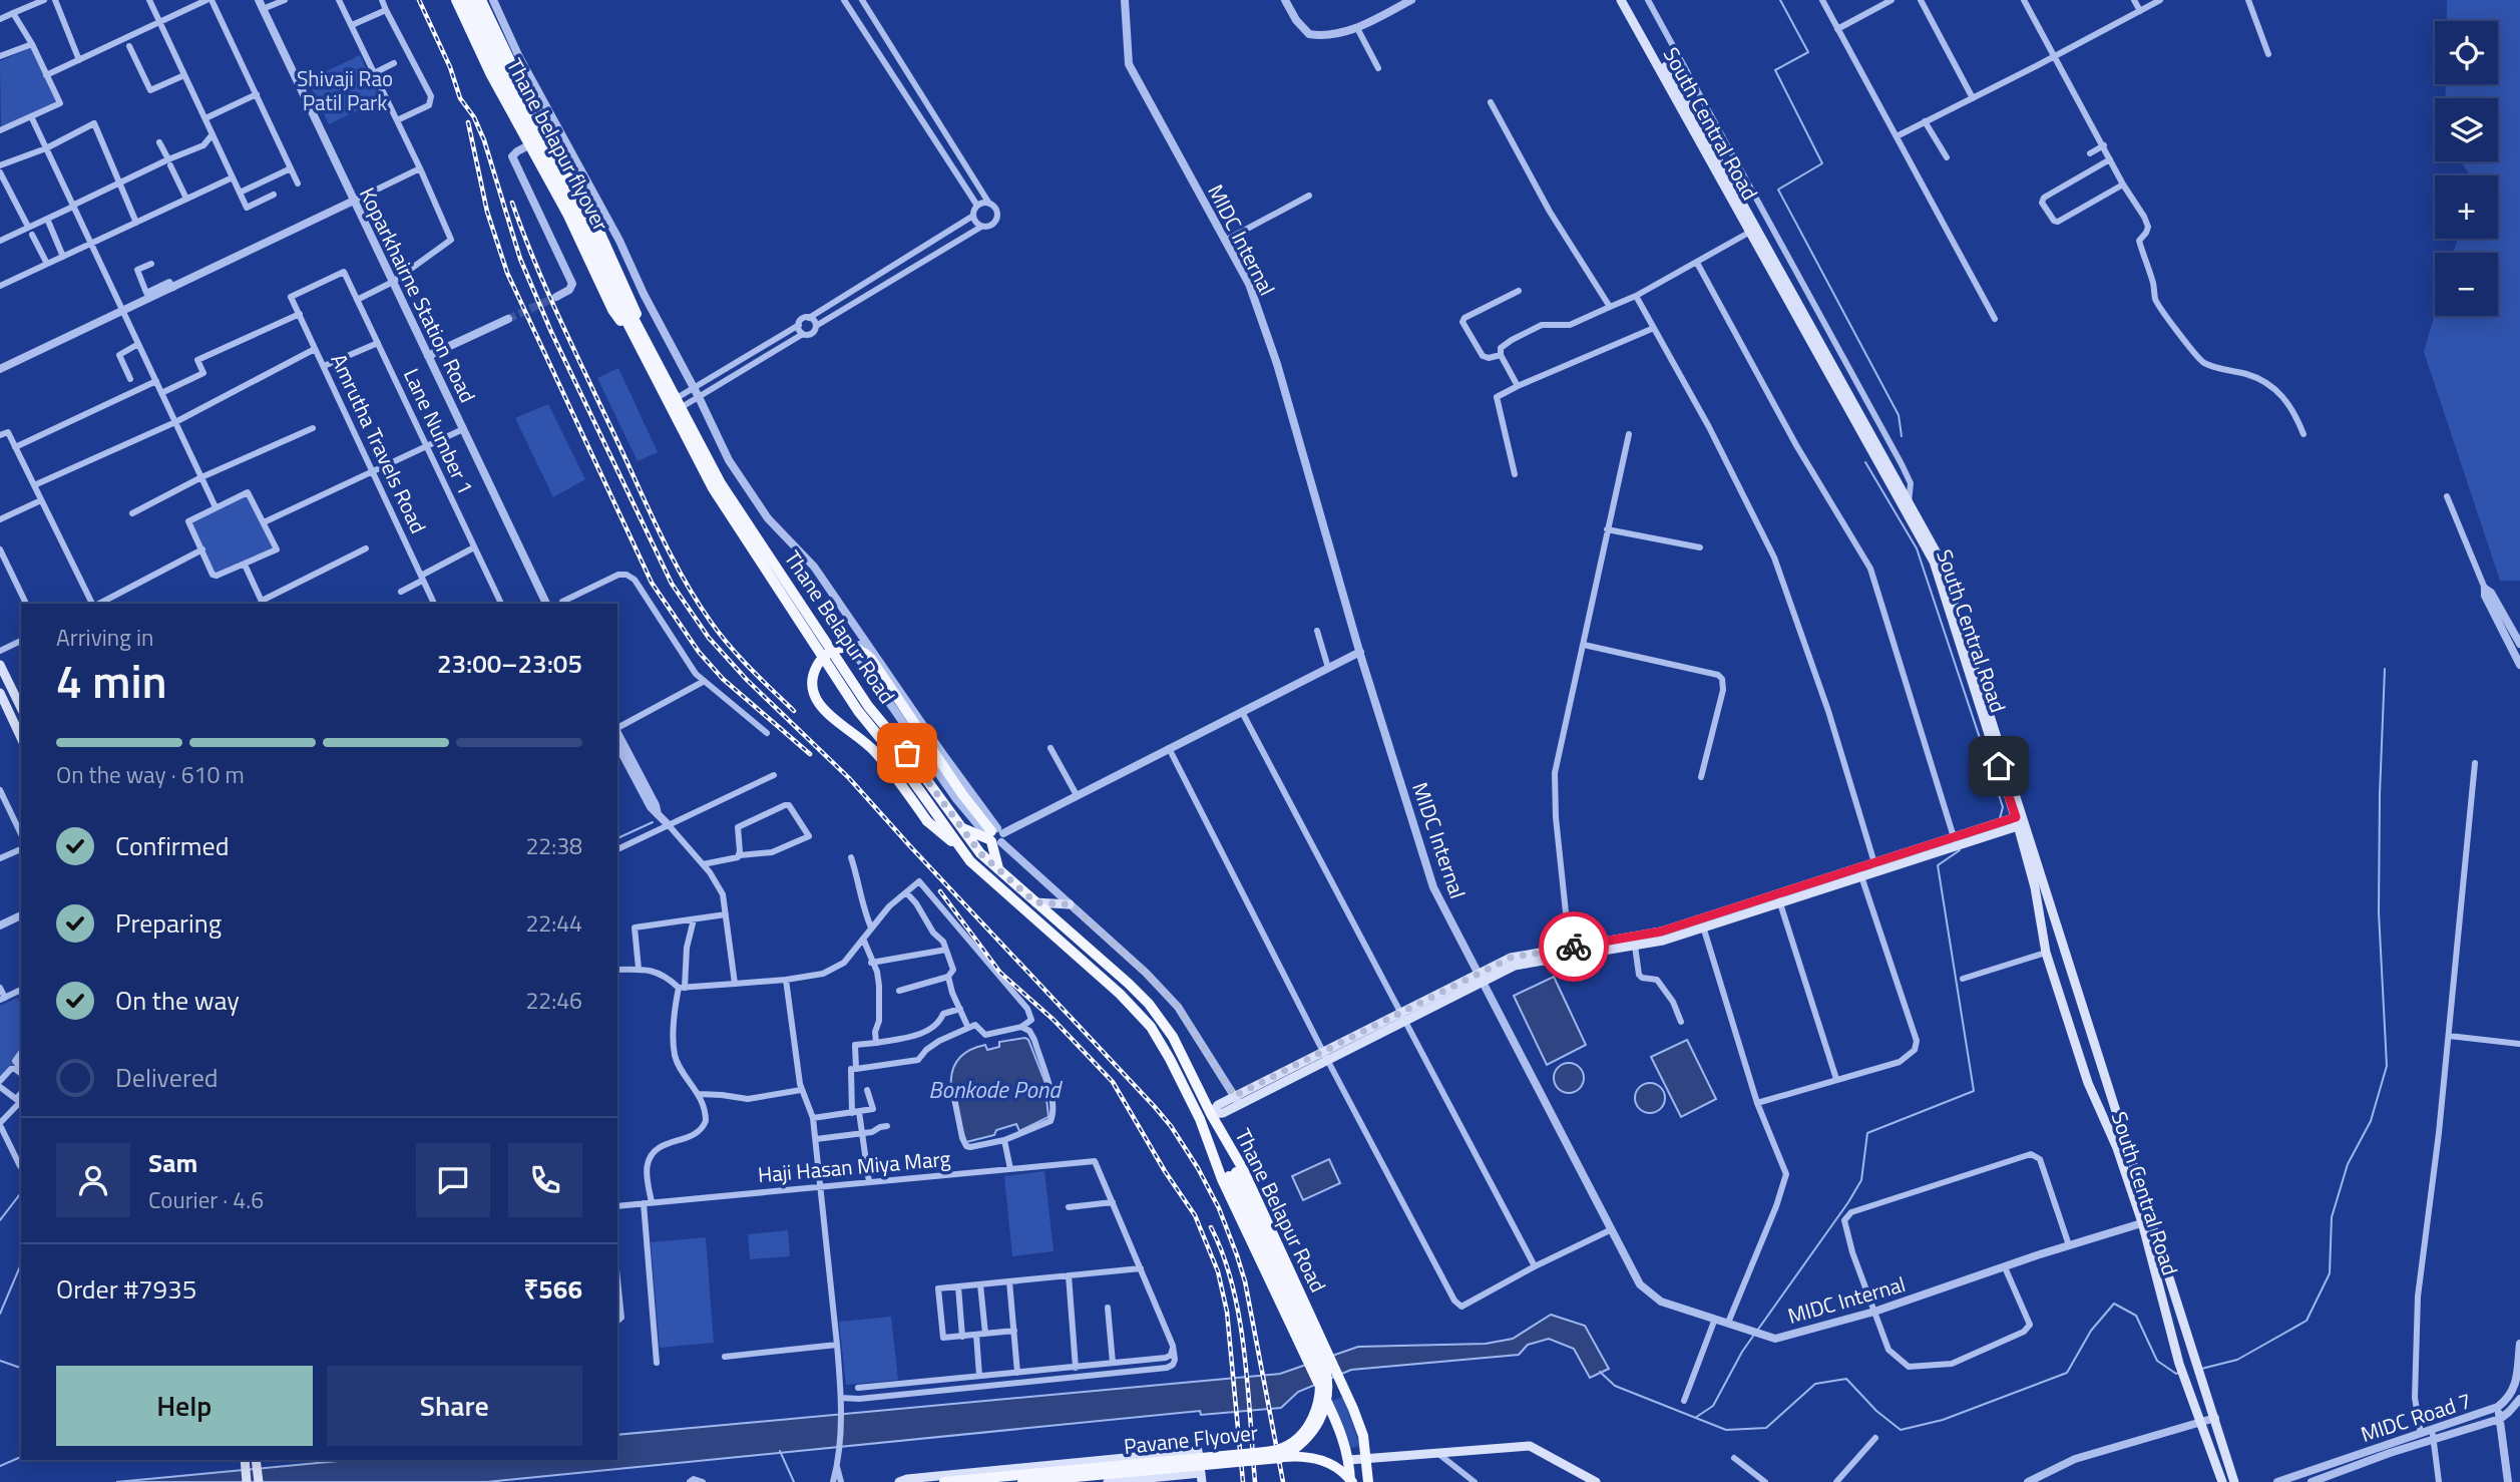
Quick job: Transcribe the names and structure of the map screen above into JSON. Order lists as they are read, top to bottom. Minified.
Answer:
{"streets":{"main road":["South Central Road","Thane belapur flyover","Thane Belapur Road","Pavane Flyover"],"street":["MIDC Internal","Koparkhairne Station Road","Lane Number 1","Amrutha Travels Road","Haji Hasan Miya Marg","MIDC Road 7"]},"crossings":[["South Central Road","MIDC Internal"],["Lane Number 1","Amrutha Travels Road"],["Thane Belapur Road","Pavane Flyover"]],"water":["Bonkode Pond"],"parks":["Shivaji Rao Patil Park"],"page":{"map_buttons":["+","−"],"heading":["4 min","Arriving in","23:00–23:05"],"panel":["Sam","Courier · 4.6","Order #7935","₹566"],"bar":"On the way · 610 m","list":[["Confirmed","22:38"],["Preparing","22:44"],["On the way","22:46"],"Delivered"],"buttons":["Help","Share"]}}
